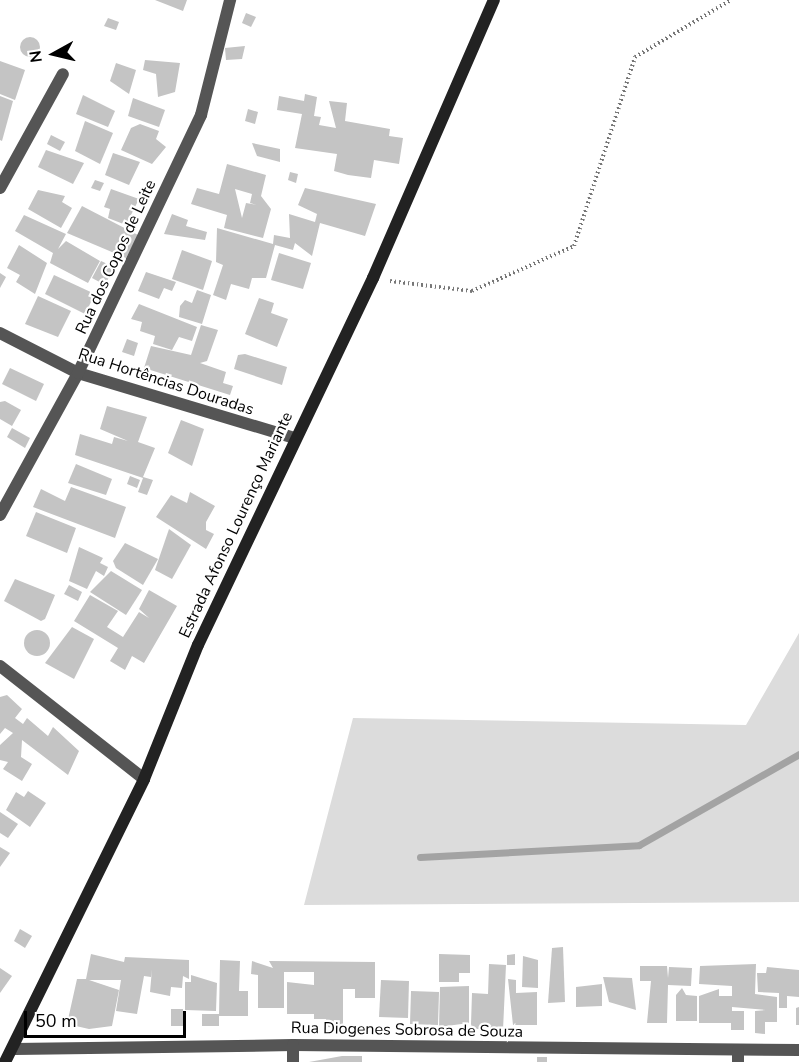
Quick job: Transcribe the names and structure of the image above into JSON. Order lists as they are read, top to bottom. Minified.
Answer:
{"streets":{"main road":["Estrada Afonso Lourenço Mariante"],"street":["Rua dos Copos de Leite","Rua Hortências Douradas","Rua Diogenes Sobrosa de Souza"]},"crossings":[["Rua dos Copos de Leite","Rua Hortências Douradas"],["Rua Hortências Douradas","Estrada Afonso Lourenço Mariante"],["Estrada Afonso Lourenço Mariante","Rua Diogenes Sobrosa de Souza"]],"scale_bar":"50 m","north":"left"}
